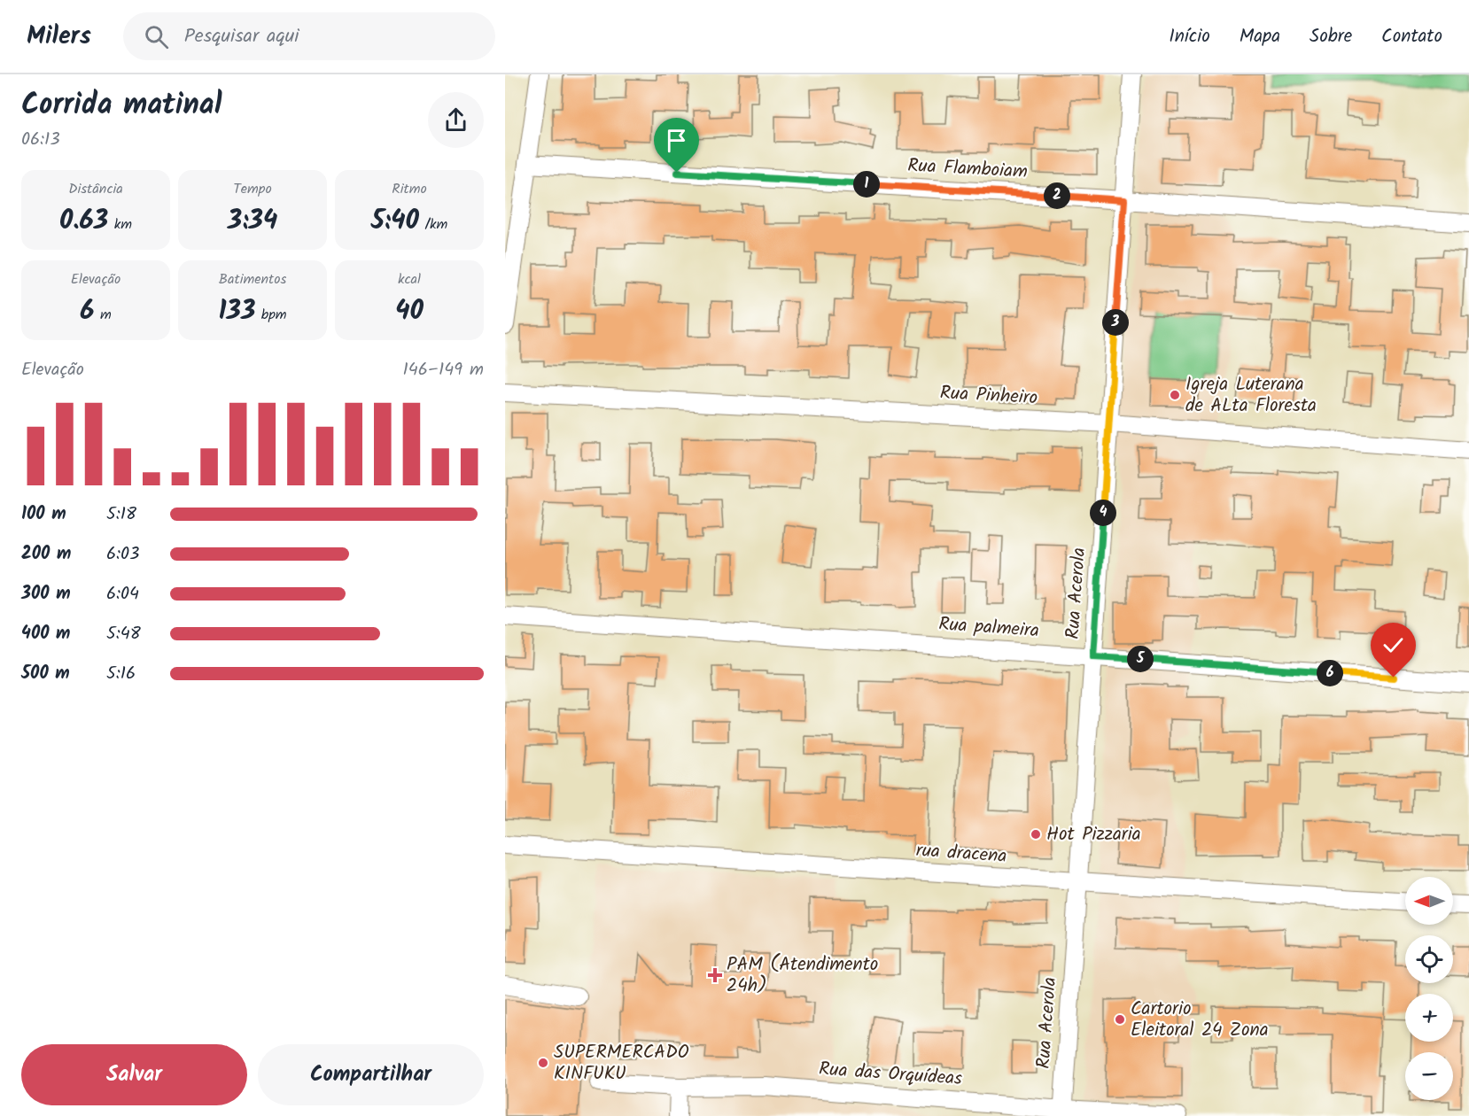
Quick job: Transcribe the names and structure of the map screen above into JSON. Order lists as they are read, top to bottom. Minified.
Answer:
{"streets":{"street":["Rua Flamboiam","Rua Pinheiro","Rua Acerola","Rua palmeira","rua dracena","Rua das Orquídeas"]},"crossings":[["Rua Flamboiam","Rua Acerola"],["Rua Pinheiro","Rua Acerola"],["Rua Acerola","Rua palmeira"],["Rua Acerola","rua dracena"],["Rua Acerola","Rua das Orquídeas"]],"places":{"other":["Igreja Luterana de ALta Floresta","Hot Pizzaria","Cartorio Eleitoral 24 Zona","SUPERMERCADO KINFUKU"],"health":["PAM (Atendimento 24h)"]},"north":"left","page":{"header":"Milers","search":"Pesquisar aqui","nav":["Início","Mapa","Sobre","Contato"],"heading":["Corrida matinal","06:13"],"stats":[["Distância","0.63 km"],["Tempo","3:34"],["Ritmo","5:40 /km"],["Elevação","6 m"],["Batimentos","133 bpm"],["kcal","40"]],"pins":["1","2","3","4","5","6"],"chart":["Elevação","146–149 m"],"list":[{"name":"100 m","note":"5:18"},{"name":"200 m","note":"6:03"},{"name":"300 m","note":"6:04"},{"name":"400 m","note":"5:48"},{"name":"500 m","note":"5:16"}],"map_buttons":["+","−"],"buttons":["Salvar","Compartilhar"]}}
